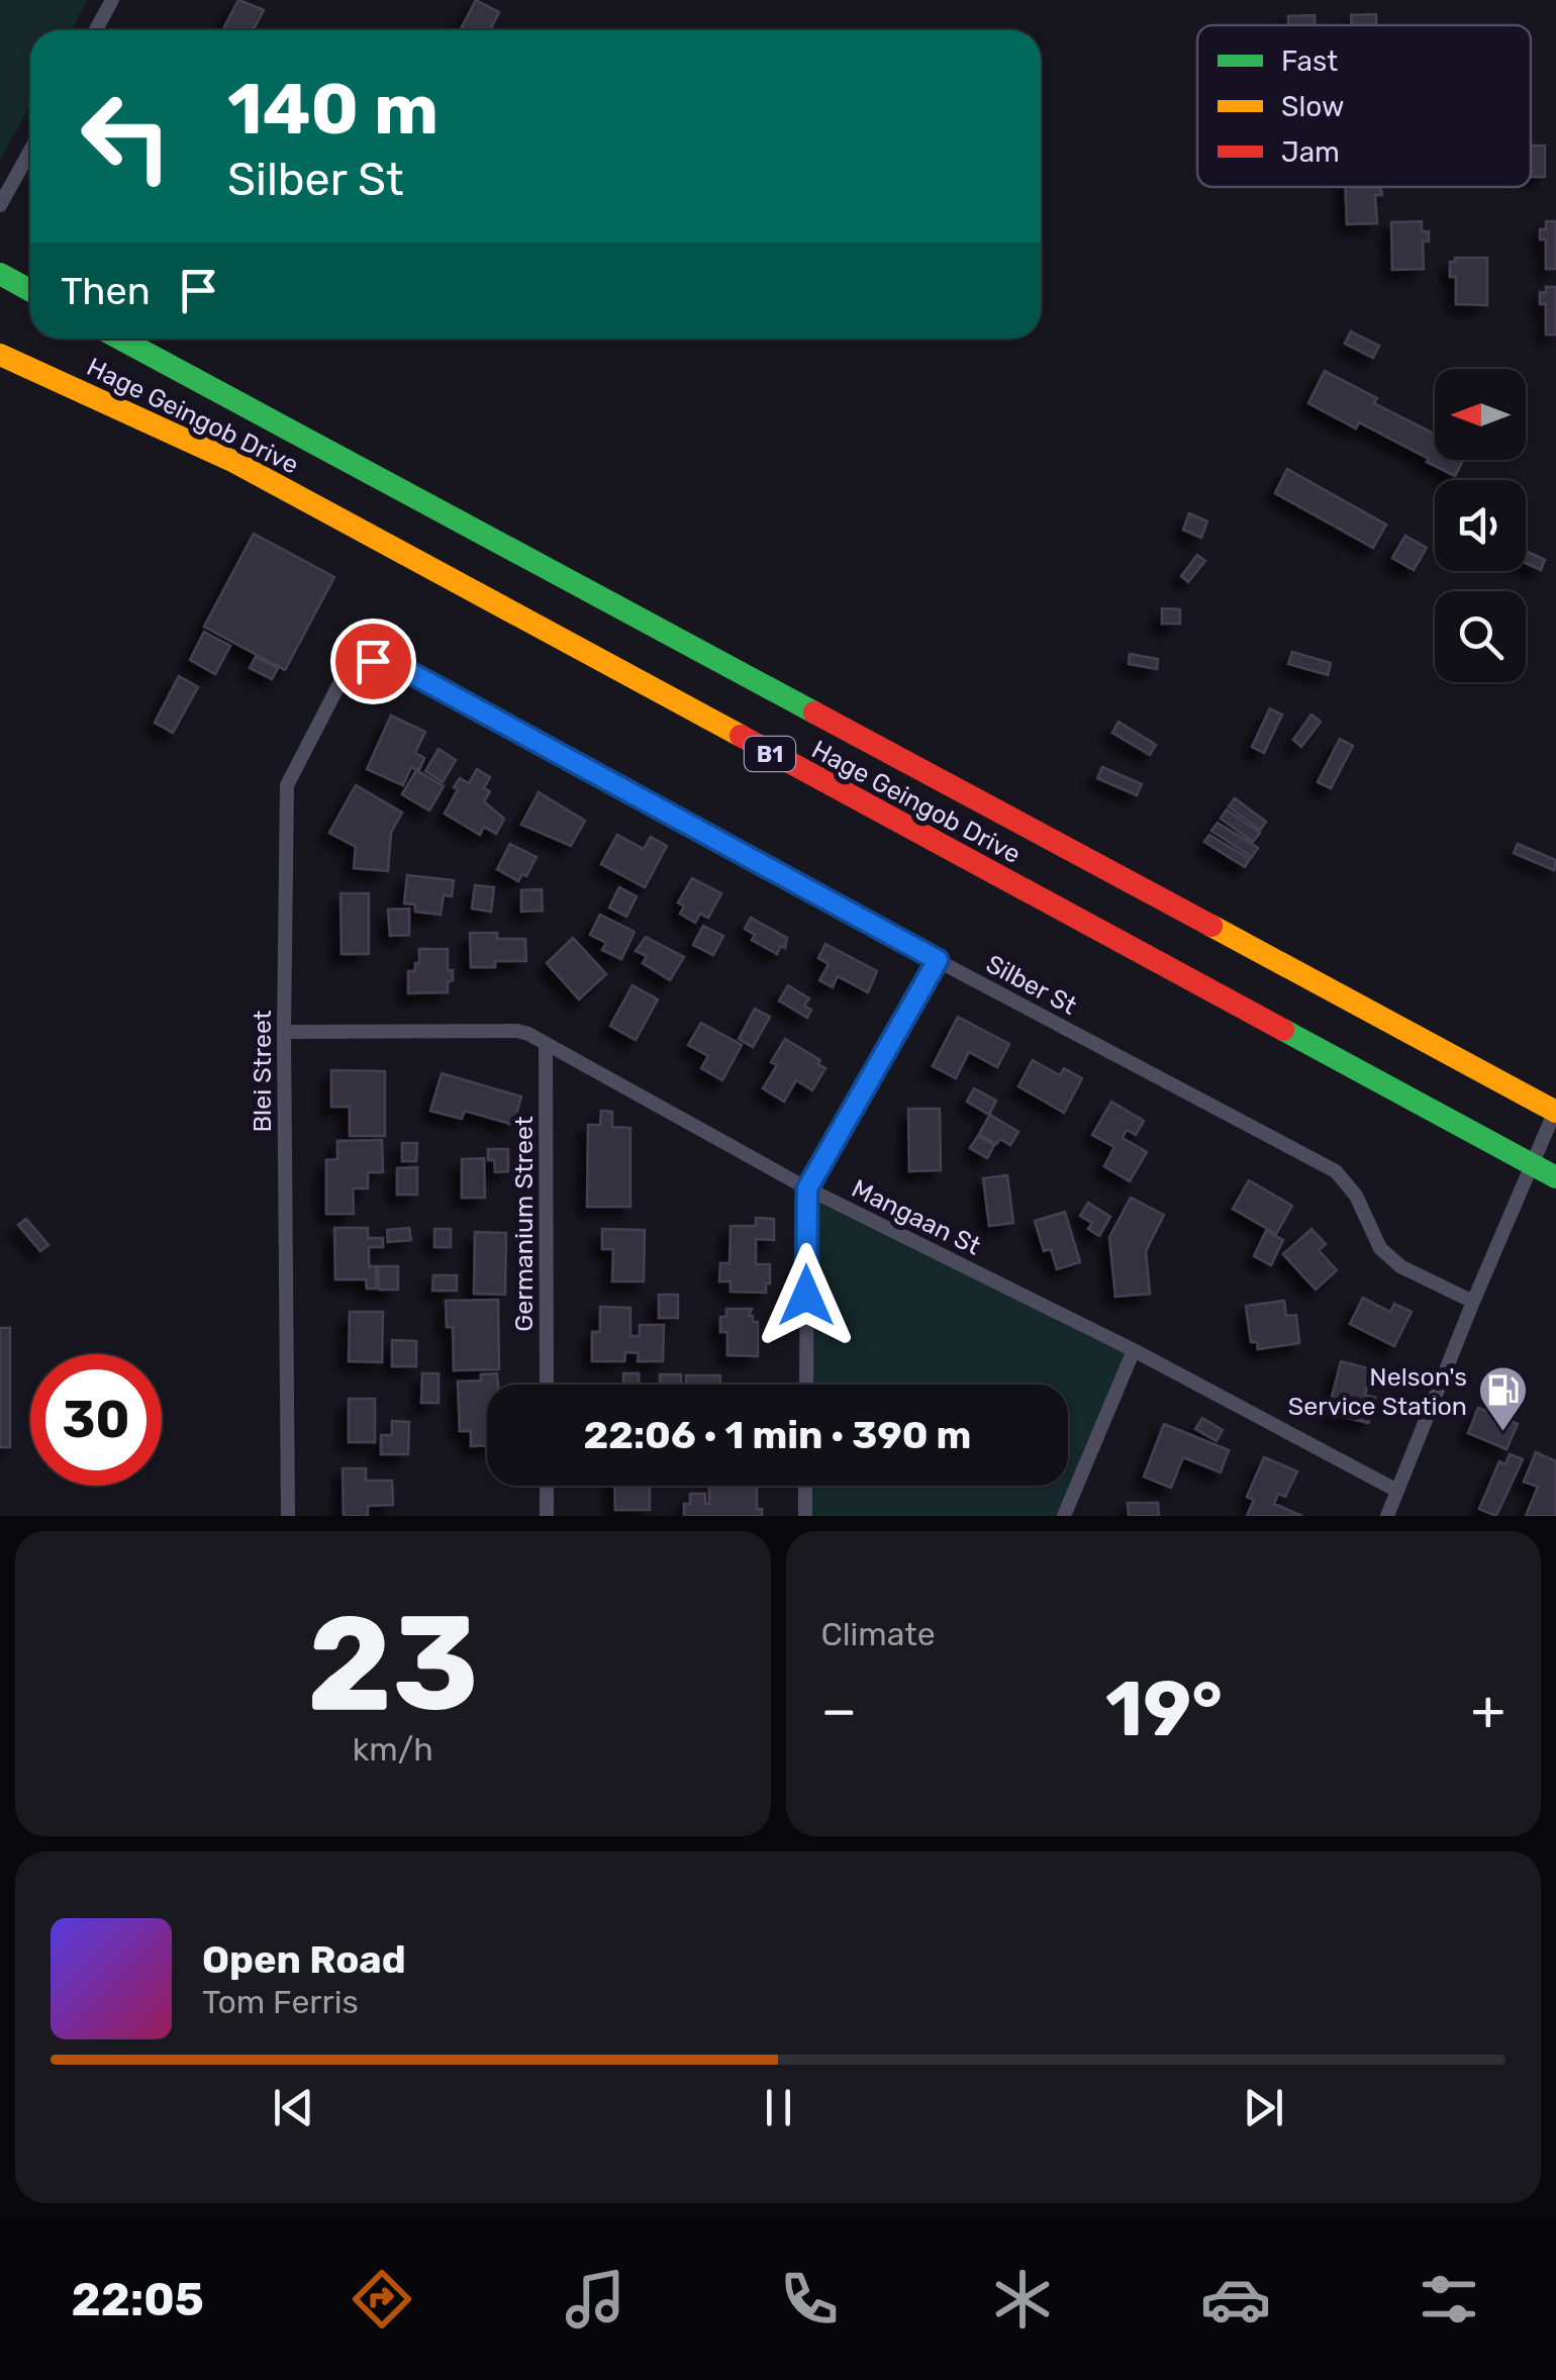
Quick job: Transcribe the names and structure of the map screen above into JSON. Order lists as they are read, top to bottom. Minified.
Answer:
{"streets":{"highway":["Hage Geingob Drive","B1"],"street":["Silber St","Blei Street","Mangaan St","Germanium Street"]},"crossings":[["Hage Geingob Drive","B1"],["Silber St","Blei Street"],["Blei Street","Mangaan St"],["Mangaan St","Germanium Street"]],"places":{"fuel station":["Nelson's Service Station"]},"legend":["Fast","Slow","Jam"],"north":"left","page":{"turn":["140 m","Silber St"],"then":"Then","limit":"30","trip":"22:06 · 1 min · 390 m","tile":[["23","km/h"],"Climate"],"heat":["−","19°","+"],"song":["Open Road","Tom Ferris"],"tabs":"22:05"}}
